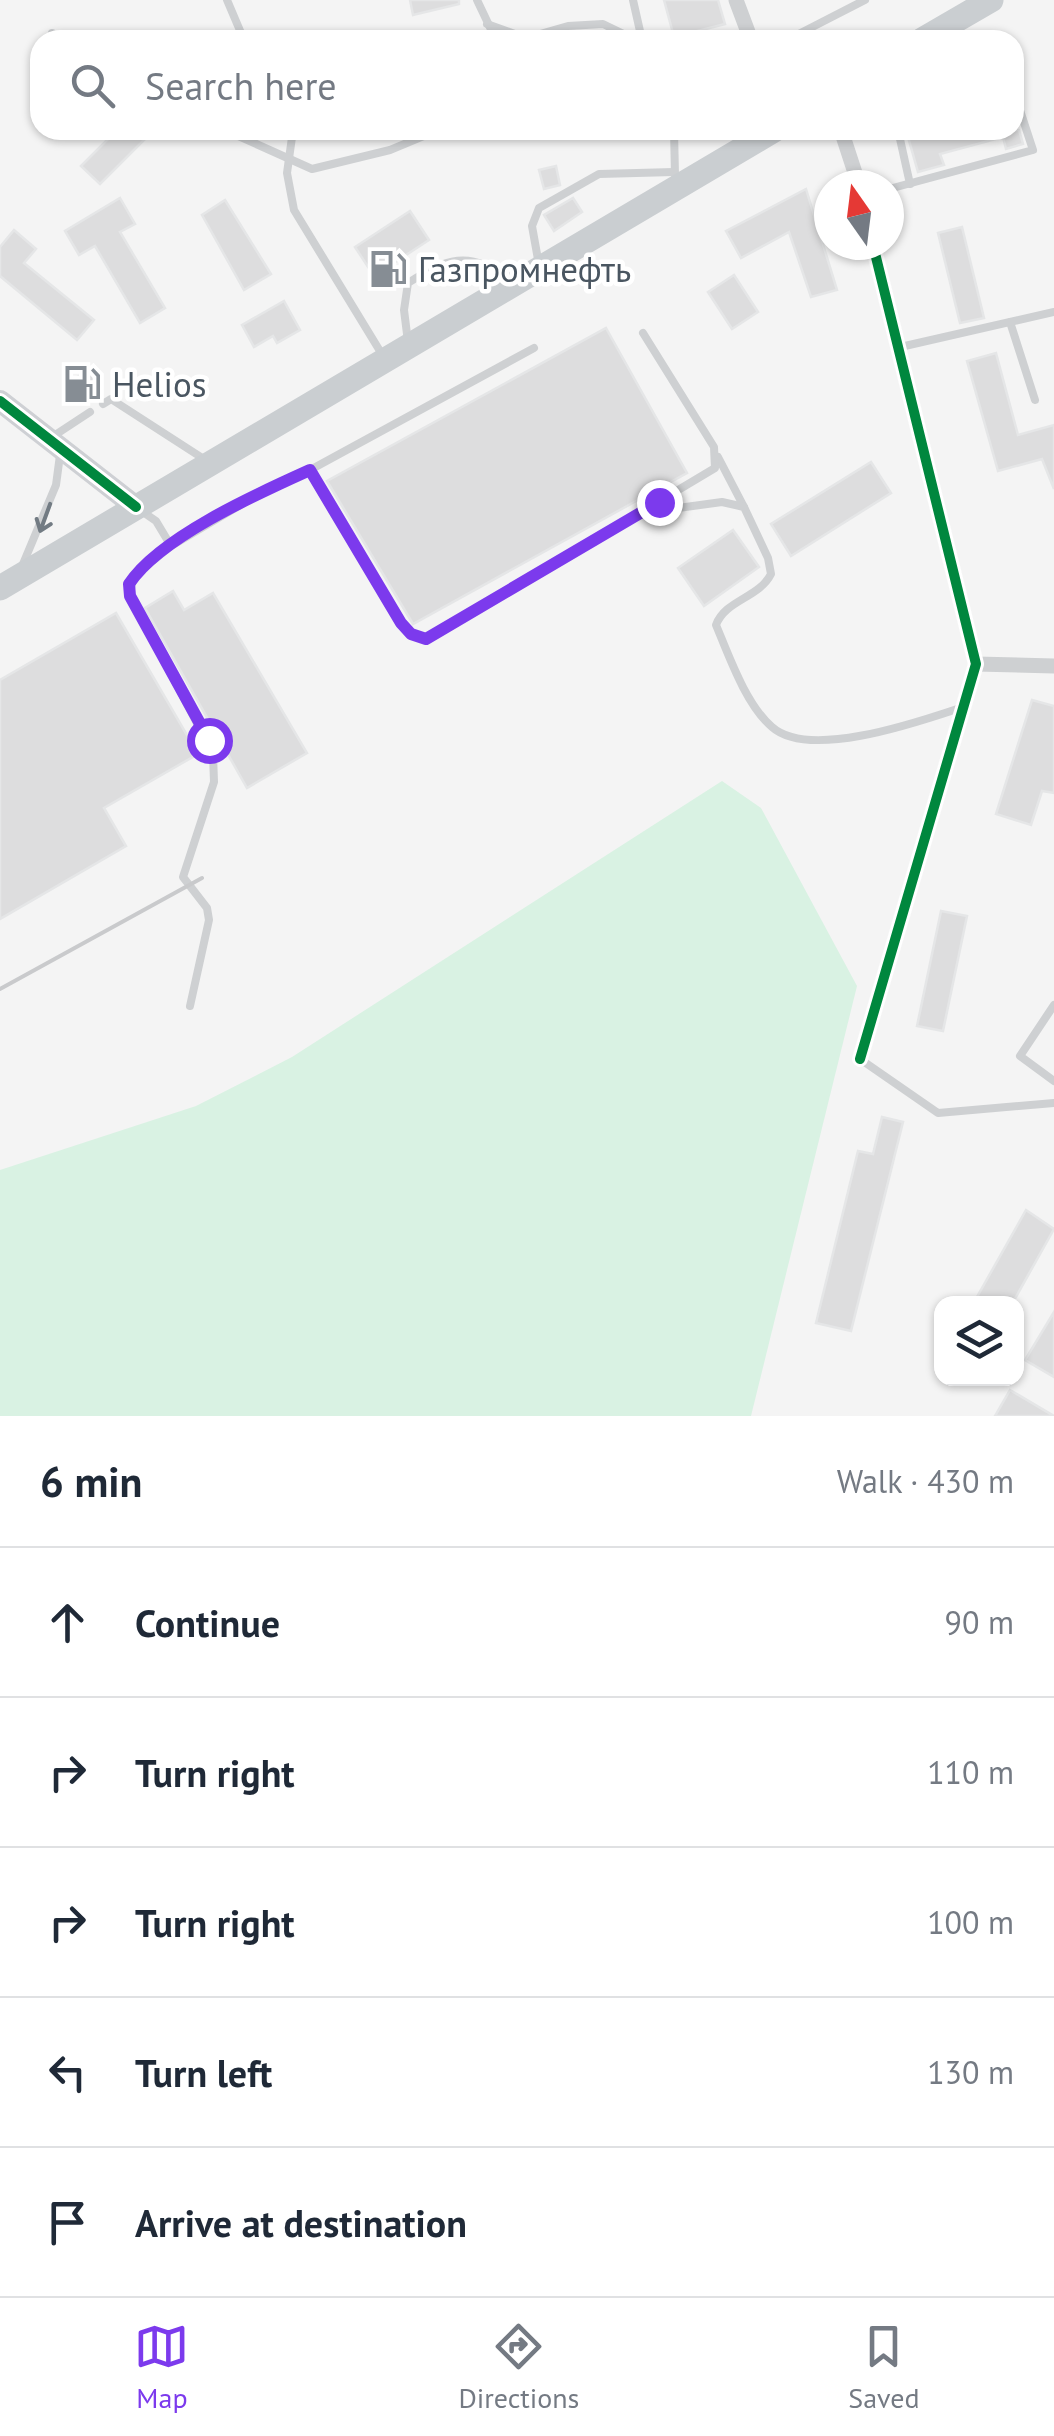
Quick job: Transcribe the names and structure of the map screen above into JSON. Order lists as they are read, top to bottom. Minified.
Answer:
{"places":{"fuel station":["Газпромнефть","Helios"]},"north":"top","page":{"search":"Search here","heading":["6 min","Walk · 430 m"],"list":[["Continue","90 m"],["Turn right","110 m"],["Turn right","100 m"],["Turn left","130 m"],"Arrive at destination"],"nav":["Map","Directions","Saved"]}}
